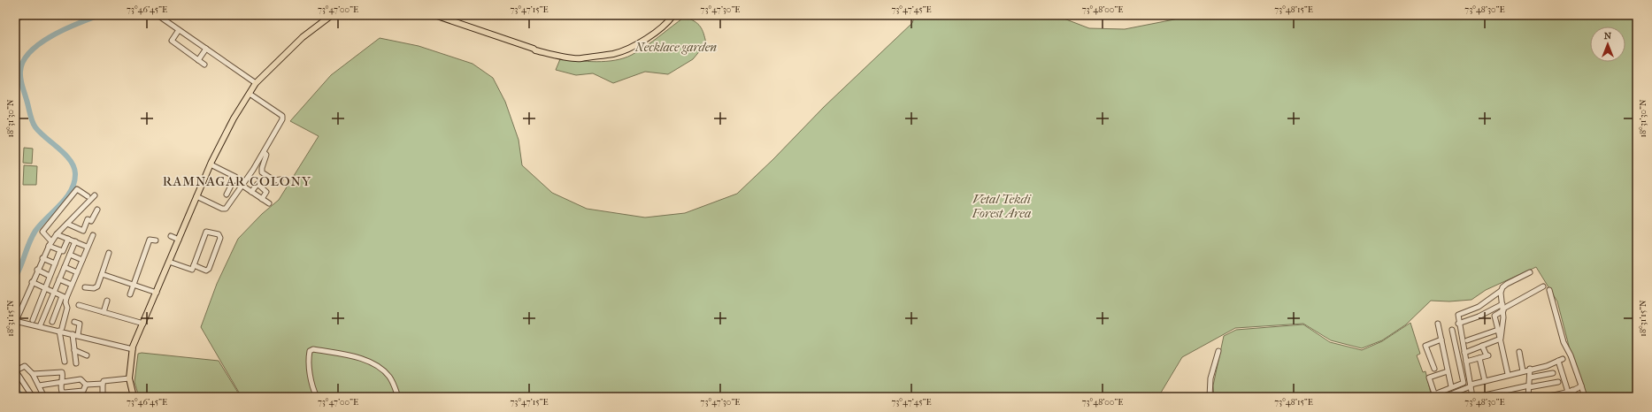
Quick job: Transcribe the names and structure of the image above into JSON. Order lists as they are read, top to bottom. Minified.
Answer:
{"districts":["RAMNAGAR COLONY"],"parks":["Necklace garden","Vetal Tekdi Forest Area"],"north":"top","coordinates":["73°46'45\"E","73°47'00\"E","73°47'15\"E","73°47'30\"E","73°47'45\"E","73°48'00\"E","73°48'15\"E","73°48'30\"E","18°31'30\"N","18°31'15\"N"]}
